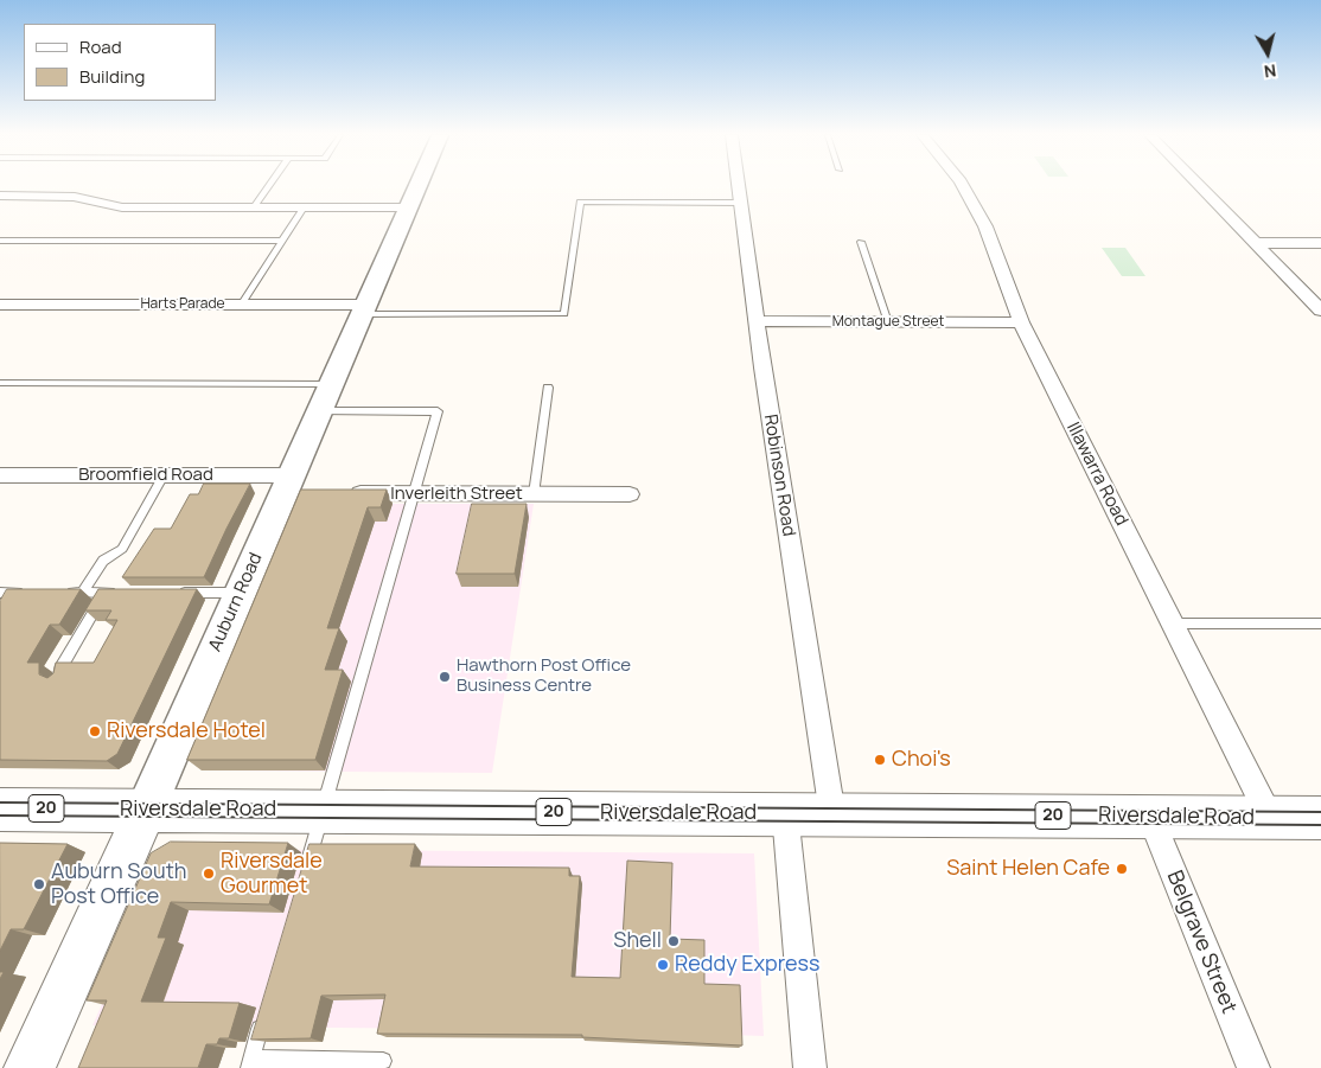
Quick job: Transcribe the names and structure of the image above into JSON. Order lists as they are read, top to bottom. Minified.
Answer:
{"streets":{"main road":["Auburn Road","20","Riversdale Road"],"street":["Harts Parade","Montague Street","Illawarra Road","Broomfield Road","Robinson Road","Inverleith Street","Belgrave Street"]},"crossings":[["Harts Parade","Auburn Road"],["Montague Street","Illawarra Road"],["Montague Street","Robinson Road"],["Illawarra Road","Riversdale Road"],["Broomfield Road","Auburn Road"],["Robinson Road","Riversdale Road"],["Auburn Road","Riversdale Road"],["Riversdale Road","Belgrave Street"]],"places":["Hawthorn Post Office Business Centre","Riversdale Hotel","Choi's","Saint Helen Cafe","Riversdale Gourmet","Auburn South Post Office","Shell","Reddy Express"],"legend":["Road","Building"],"north":"bottom"}
